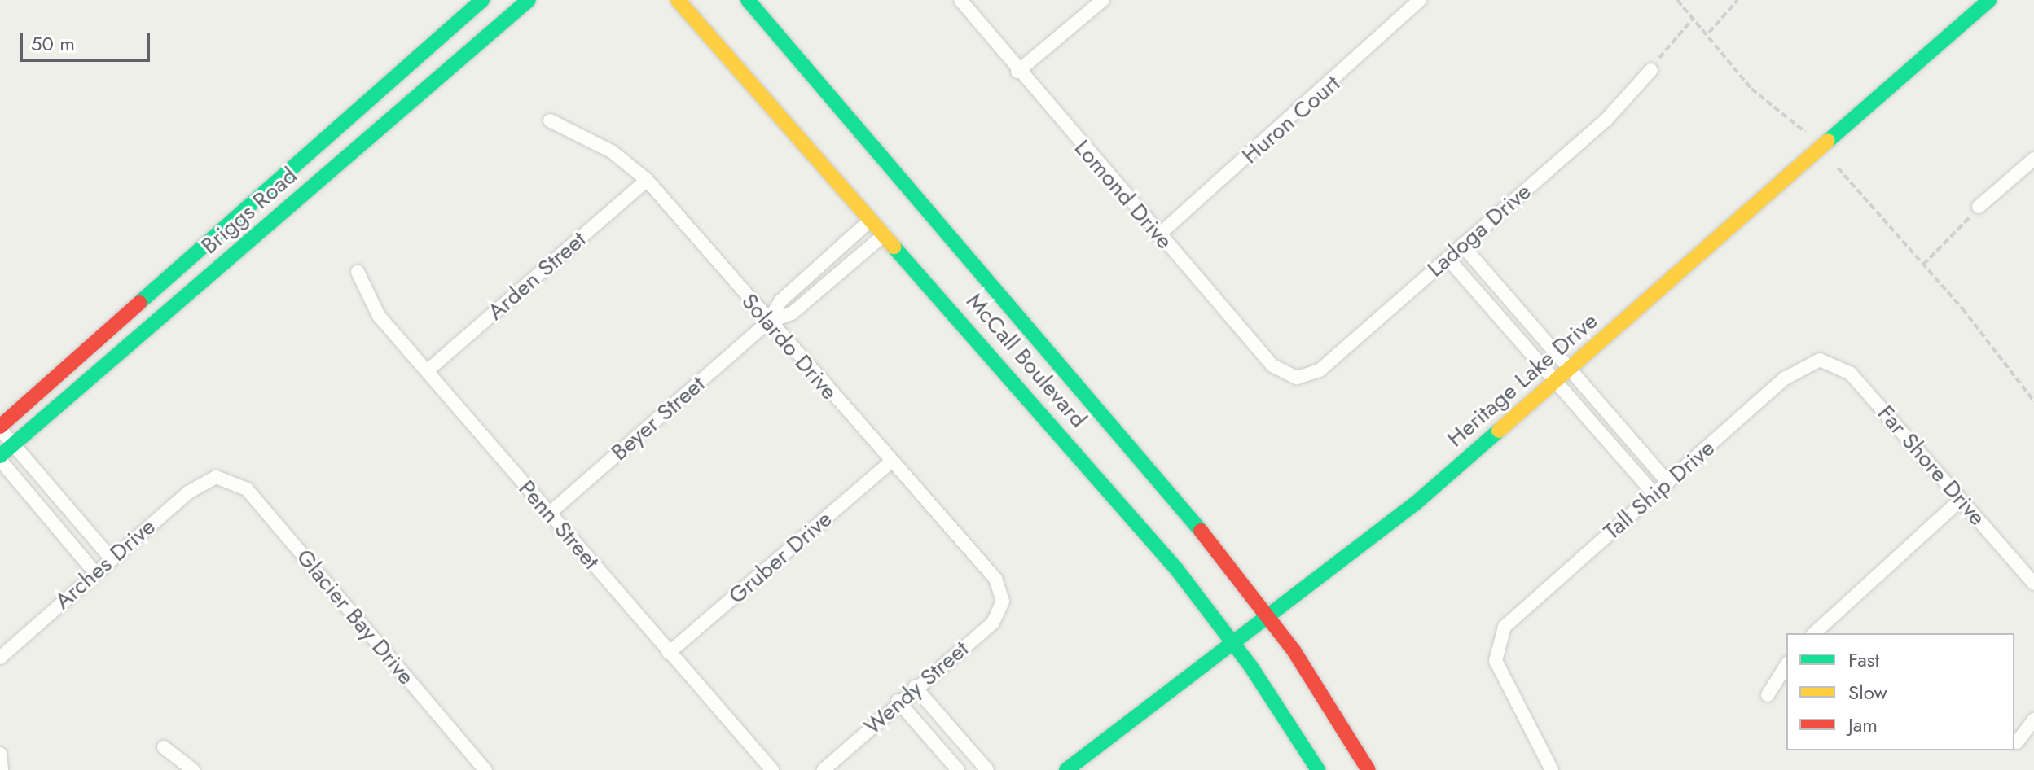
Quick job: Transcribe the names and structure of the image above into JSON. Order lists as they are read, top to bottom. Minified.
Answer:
{"streets":{"main road":["Briggs Road","McCall Boulevard","Heritage Lake Drive"],"street":["Huron Court","Lomond Drive","Ladoga Drive","Arden Street","Solardo Drive","Beyer Street","Far Shore Drive","Tall Ship Drive","Penn Street","Gruber Drive","Arches Drive","Glacier Bay Drive","Wendy Street"]},"crossings":[["Huron Court","Lomond Drive"],["Lomond Drive","Ladoga Drive"],["Arden Street","Solardo Drive"],["Arden Street","Penn Street"],["Solardo Drive","Beyer Street"],["Solardo Drive","Gruber Drive"],["Solardo Drive","Wendy Street"],["McCall Boulevard","Heritage Lake Drive"],["McCall Boulevard","Beyer Street"],["Beyer Street","Penn Street"],["Far Shore Drive","Tall Ship Drive"],["Penn Street","Gruber Drive"],["Arches Drive","Glacier Bay Drive"]],"legend":["Fast","Slow","Jam"],"scale_bar":"50 m"}
